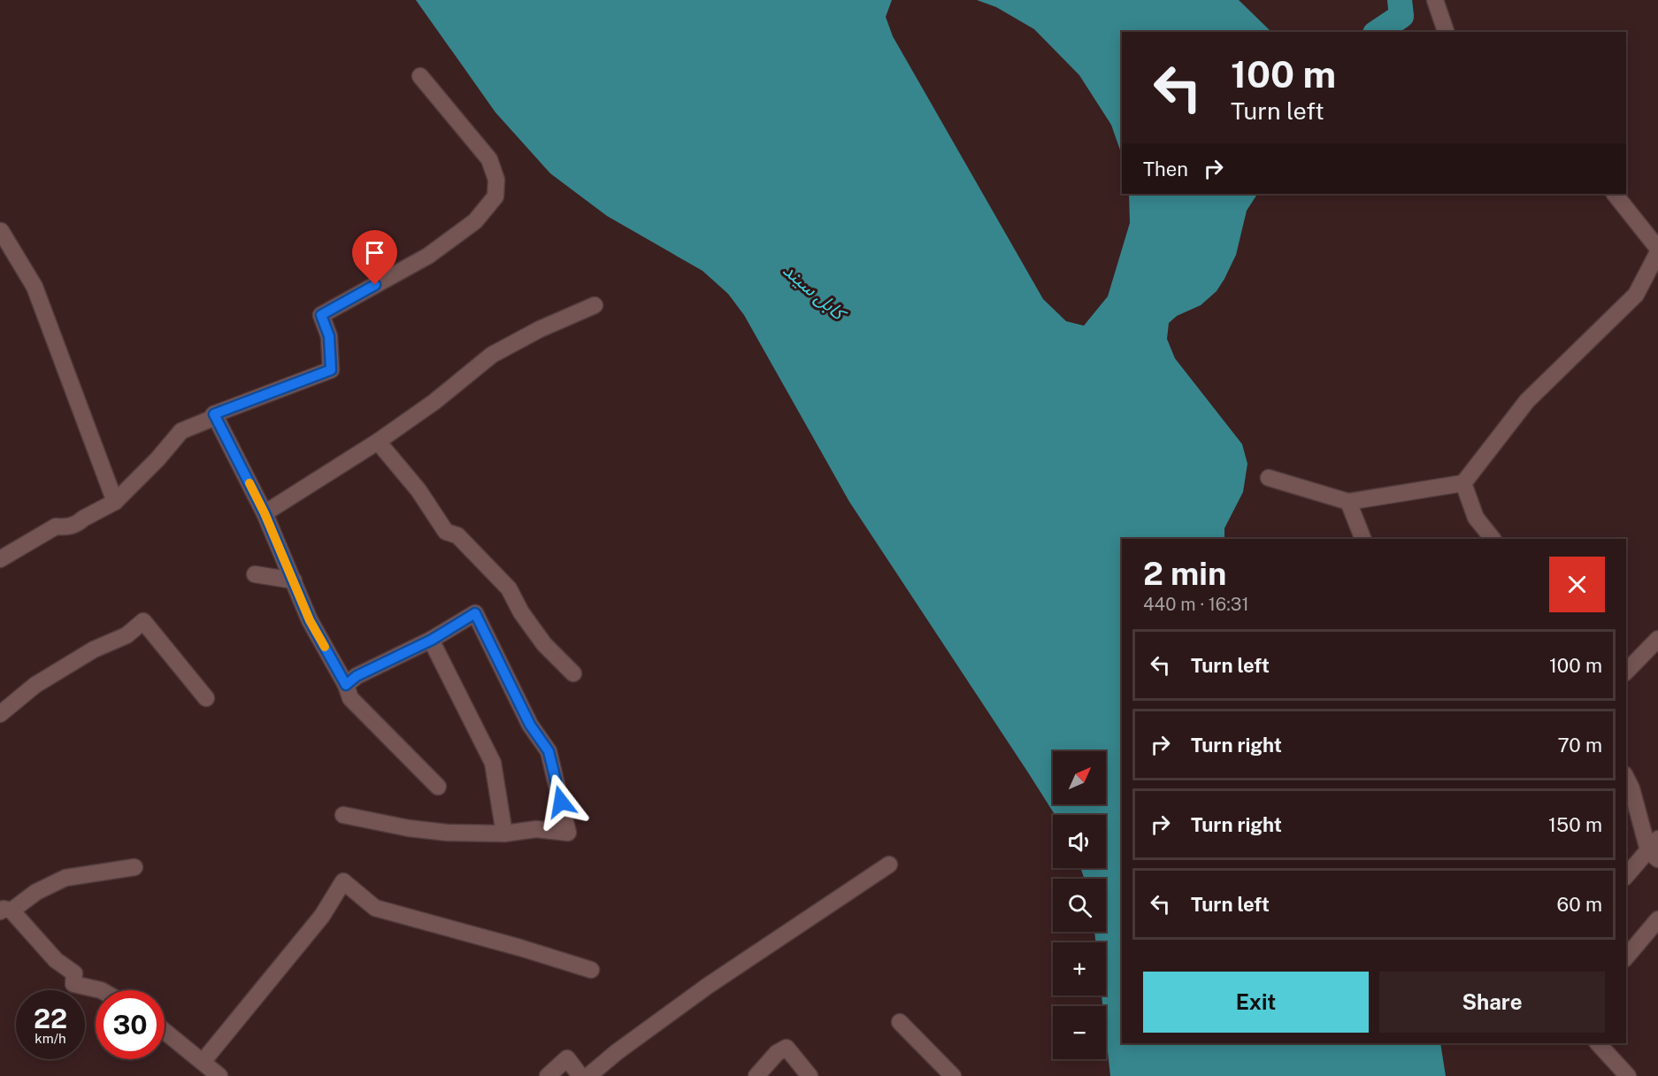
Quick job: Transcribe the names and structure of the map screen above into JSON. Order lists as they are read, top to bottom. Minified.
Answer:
{"water":["کابل سيند"],"north":"top right","page":{"turn":["100 m","Turn left"],"then":"Then","heading":["2 min","440 m · 16:31"],"list":[{"name":"Turn left","value":"100 m"},{"name":"Turn right","value":"70 m"},{"name":"Turn right","value":"150 m"},{"name":"Turn left","value":"60 m"}],"map_buttons":["+","−"],"buttons":["Exit","Share"],"speed":"22 km/h","limit":"30"}}
